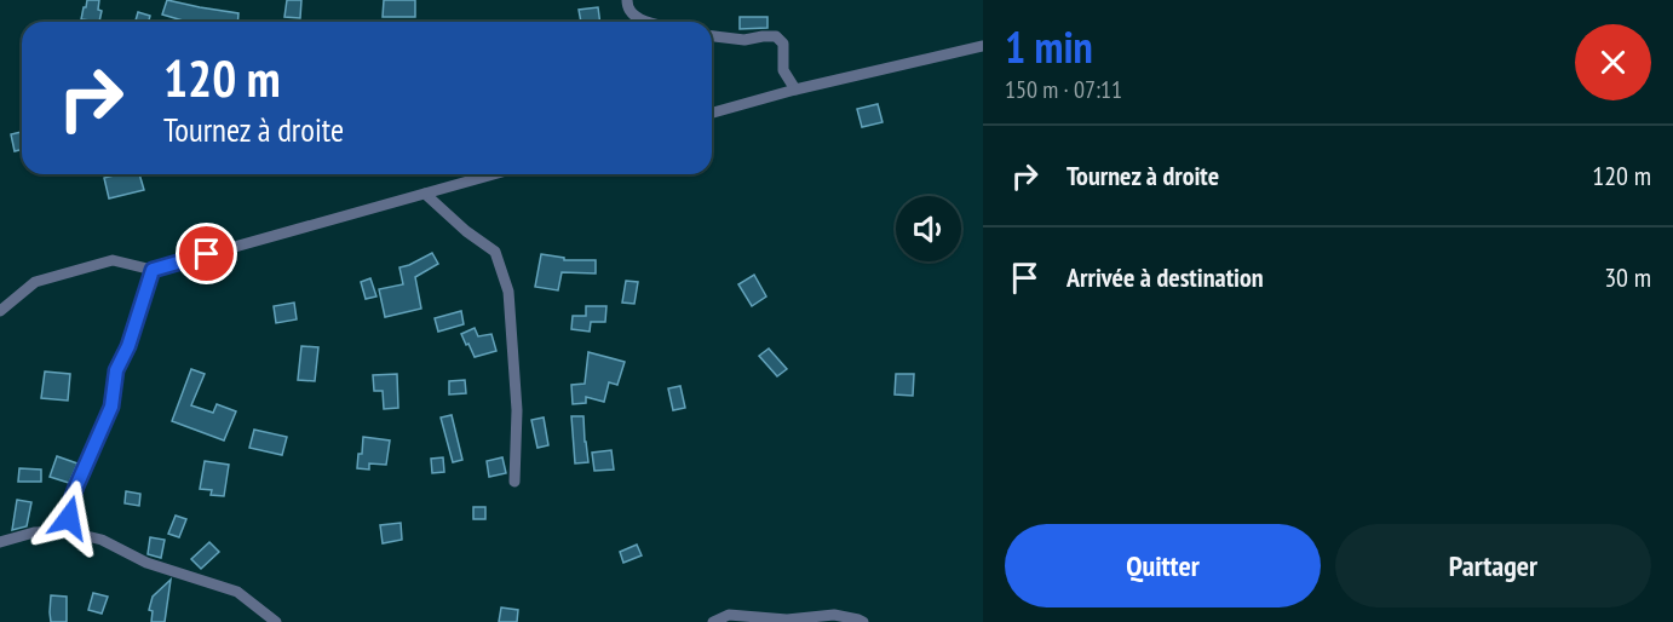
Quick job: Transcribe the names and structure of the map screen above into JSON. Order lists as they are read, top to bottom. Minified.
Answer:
{"page":{"heading":["1 min","150 m · 07:11"],"turn":["120 m","Tournez à droite"],"list":[{"name":"Tournez à droite","value":"120 m"},{"name":"Arrivée à destination","value":"30 m"}],"buttons":["Quitter","Partager"]}}
